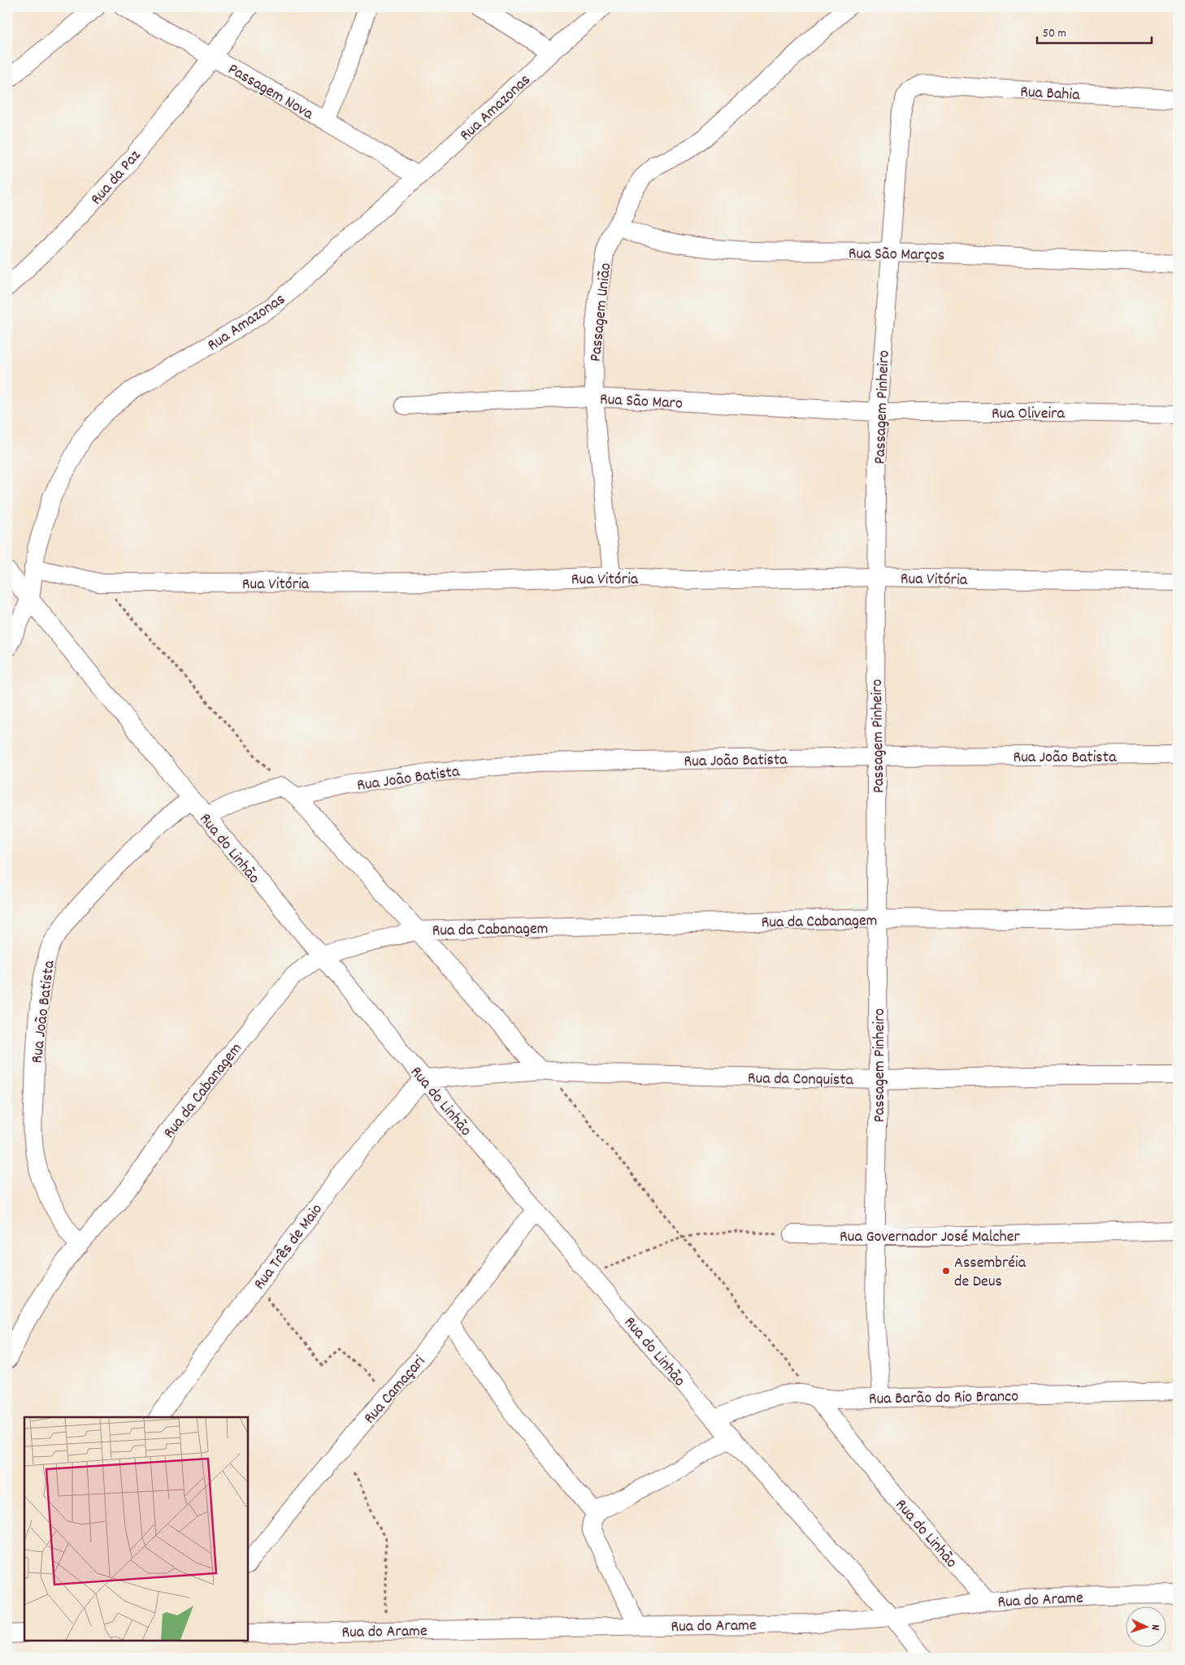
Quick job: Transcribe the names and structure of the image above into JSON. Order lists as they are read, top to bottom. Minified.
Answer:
{"streets":{"street":["Passagem Nova","Rua Bahia","Rua Amazonas","Rua da Paz","Rua São Marços","Passagem União","Rua São Maro","Passagem Pinheiro","Rua Oliveira","Rua Vitória","Rua João Batista","Rua do Linhão","Rua da Cabanagem","Rua da Conquista","Rua Governador José Malcher","Rua Três de Maio","Rua Camaçari","Rua Barão do Rio Branco","Rua do Arame"]},"crossings":[["Passagem Nova","Rua Amazonas"],["Passagem Nova","Rua da Paz"],["Rua Bahia","Passagem Pinheiro"],["Rua Amazonas","Rua Vitória"],["Rua Amazonas","Rua do Linhão"],["Rua São Marços","Passagem União"],["Rua São Marços","Passagem Pinheiro"],["Passagem União","Rua São Maro"],["Passagem União","Rua Vitória"],["Rua São Maro","Passagem Pinheiro"],["Rua São Maro","Rua Oliveira"],["Passagem Pinheiro","Rua Oliveira"],["Passagem Pinheiro","Rua Vitória"],["Passagem Pinheiro","Rua João Batista"],["Passagem Pinheiro","Rua da Cabanagem"],["Passagem Pinheiro","Rua da Conquista"],["Passagem Pinheiro","Rua Governador José Malcher"],["Passagem Pinheiro","Rua Barão do Rio Branco"],["Rua João Batista","Rua do Linhão"],["Rua João Batista","Rua da Cabanagem"],["Rua do Linhão","Rua da Cabanagem"],["Rua do Linhão","Rua da Conquista"],["Rua do Linhão","Rua Três de Maio"],["Rua do Linhão","Rua Camaçari"],["Rua do Linhão","Rua Barão do Rio Branco"],["Rua do Linhão","Rua do Arame"],["Rua da Conquista","Rua Três de Maio"]],"places":["Assembréia de Deus"],"scale_bar":"50 m","north":"right"}
